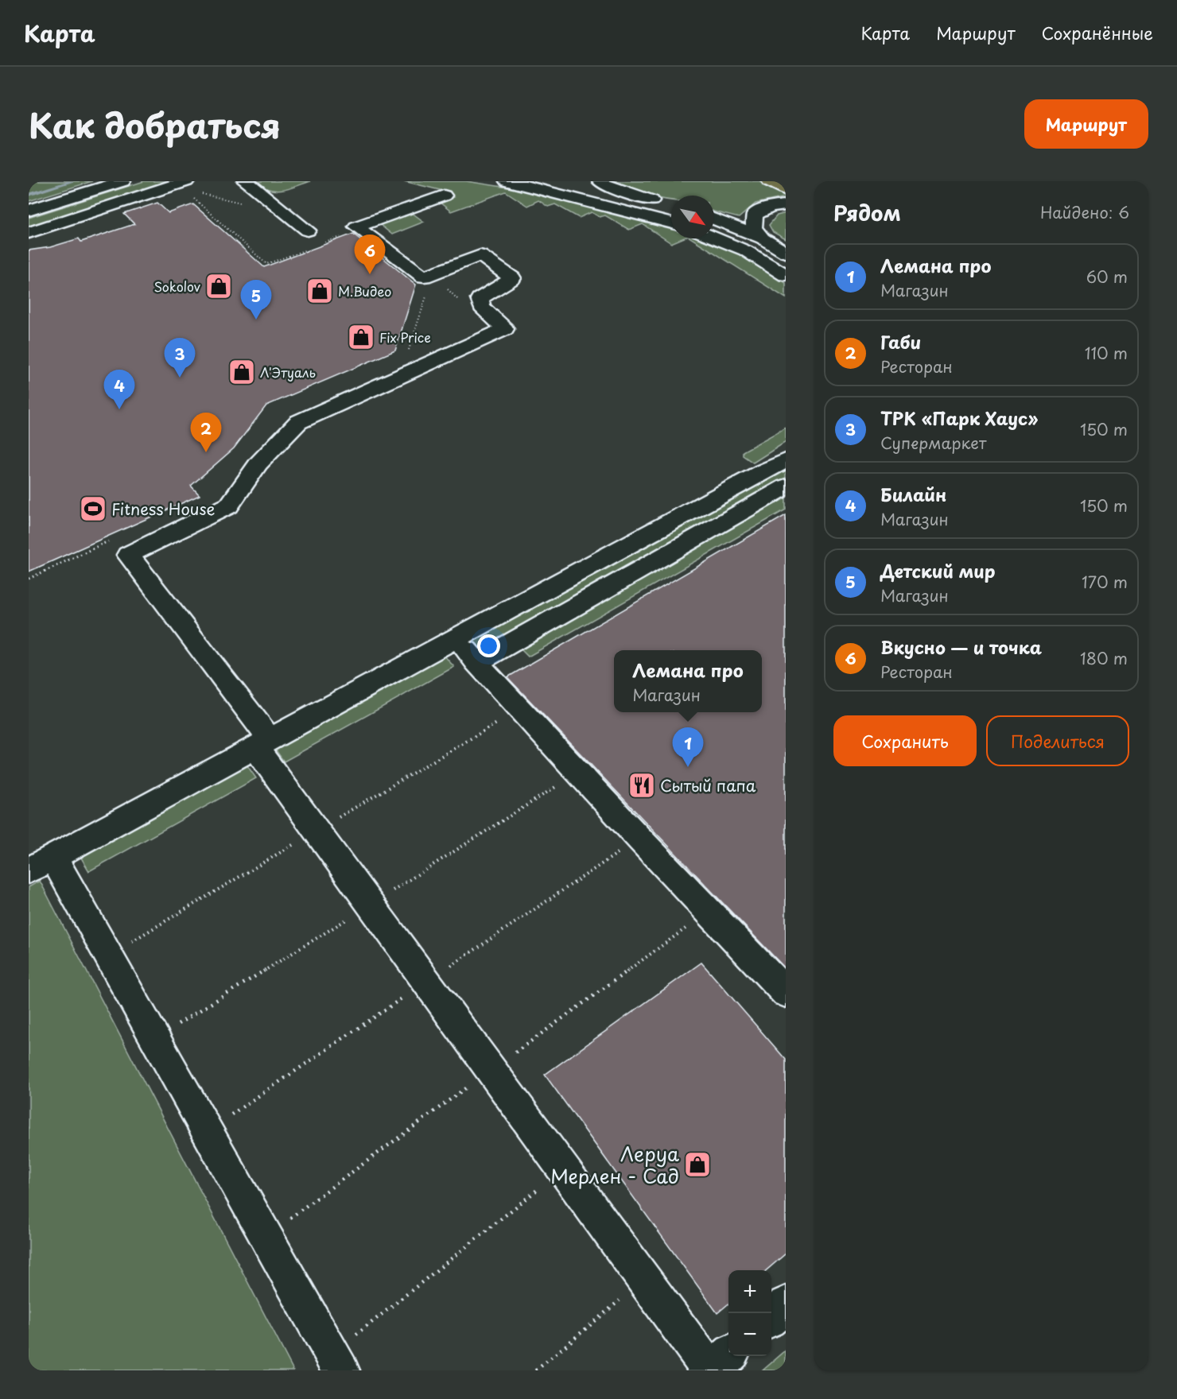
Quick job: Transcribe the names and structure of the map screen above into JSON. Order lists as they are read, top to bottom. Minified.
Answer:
{"places":{"shop":["Sokolov","М.Видео","Fix Price","Л'Этуаль","Леруа Мерлен - Сад"],"sports":["Fitness House"],"restaurant":["Сытый папа"]},"north":"bottom right","page":{"header":"Карта","nav":["Карта","Маршрут","Сохранённые"],"title":"Как добраться","buttons":["Маршрут",["Сохранить","Поделиться"]],"heading":["Рядом","Найдено: 6"],"pins":["6","5","3","4","2","1"],"list":[{"mark":"1","name":"Лемана про","note":"Магазин","value":"60 m"},{"mark":"2","name":"Габи","note":"Ресторан","value":"110 m"},{"mark":"3","name":"ТРК «Парк Хаус»","note":"Супермаркет","value":"150 m"},{"mark":"4","name":"Билайн","note":"Магазин","value":"150 m"},{"mark":"5","name":"Детский мир","note":"Магазин","value":"170 m"},{"mark":"6","name":"Вкусно — и точка","note":"Ресторан","value":"180 m"}],"popup":["Лемана про","Магазин"],"map_buttons":["+","−"]}}
